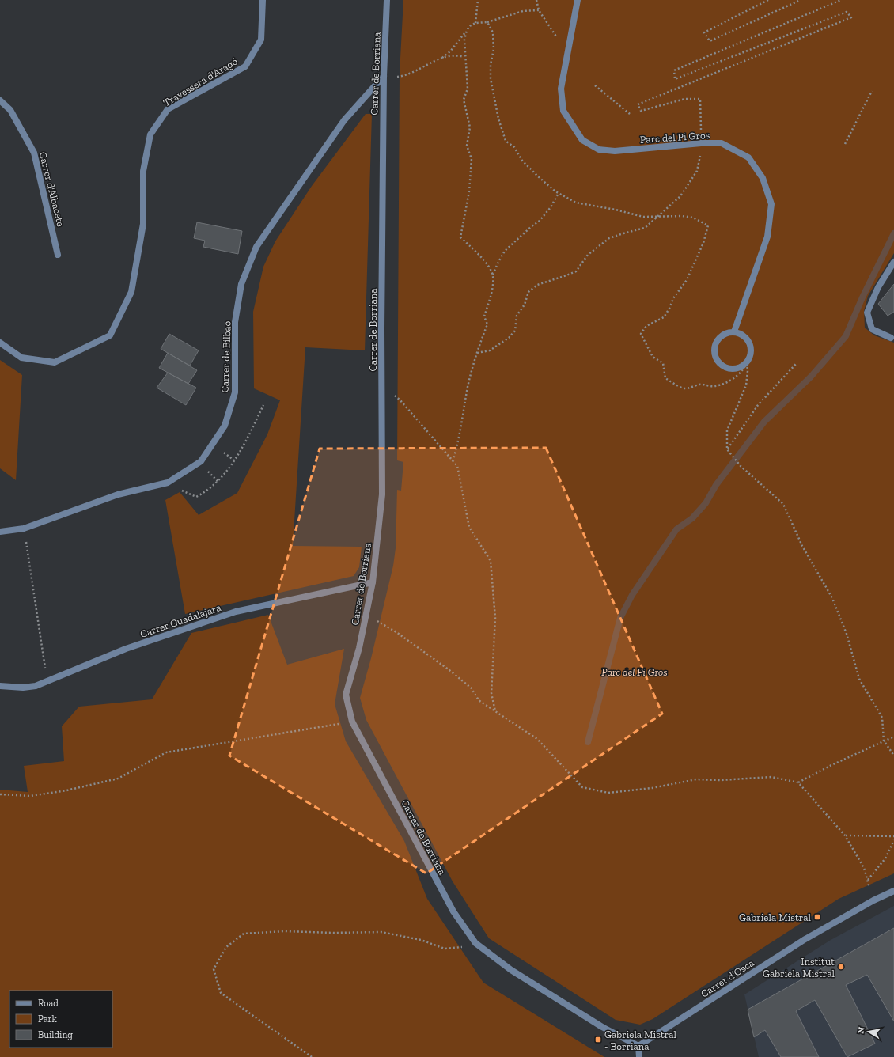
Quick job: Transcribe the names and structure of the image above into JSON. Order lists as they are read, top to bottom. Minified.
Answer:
{"streets":{"street":["Carrer de Borriana","Travessera d'Aragó","Parc del Pi Gros","Carrer d'Albacete","Carrer de Bilbao","Carrer Guadalajara","Carrer d'Osca"]},"crossings":[["Carrer de Borriana","Carrer de Bilbao"],["Carrer de Borriana","Carrer Guadalajara"],["Carrer de Borriana","Carrer d'Osca"]],"parks":["Parc del Pi Gros"],"places":{"transit":["Gabriela Mistral","Gabriela Mistral - Borriana"],"other":["Institut Gabriela Mistral"]},"legend":["Road","Park","Building"],"north":"left"}
